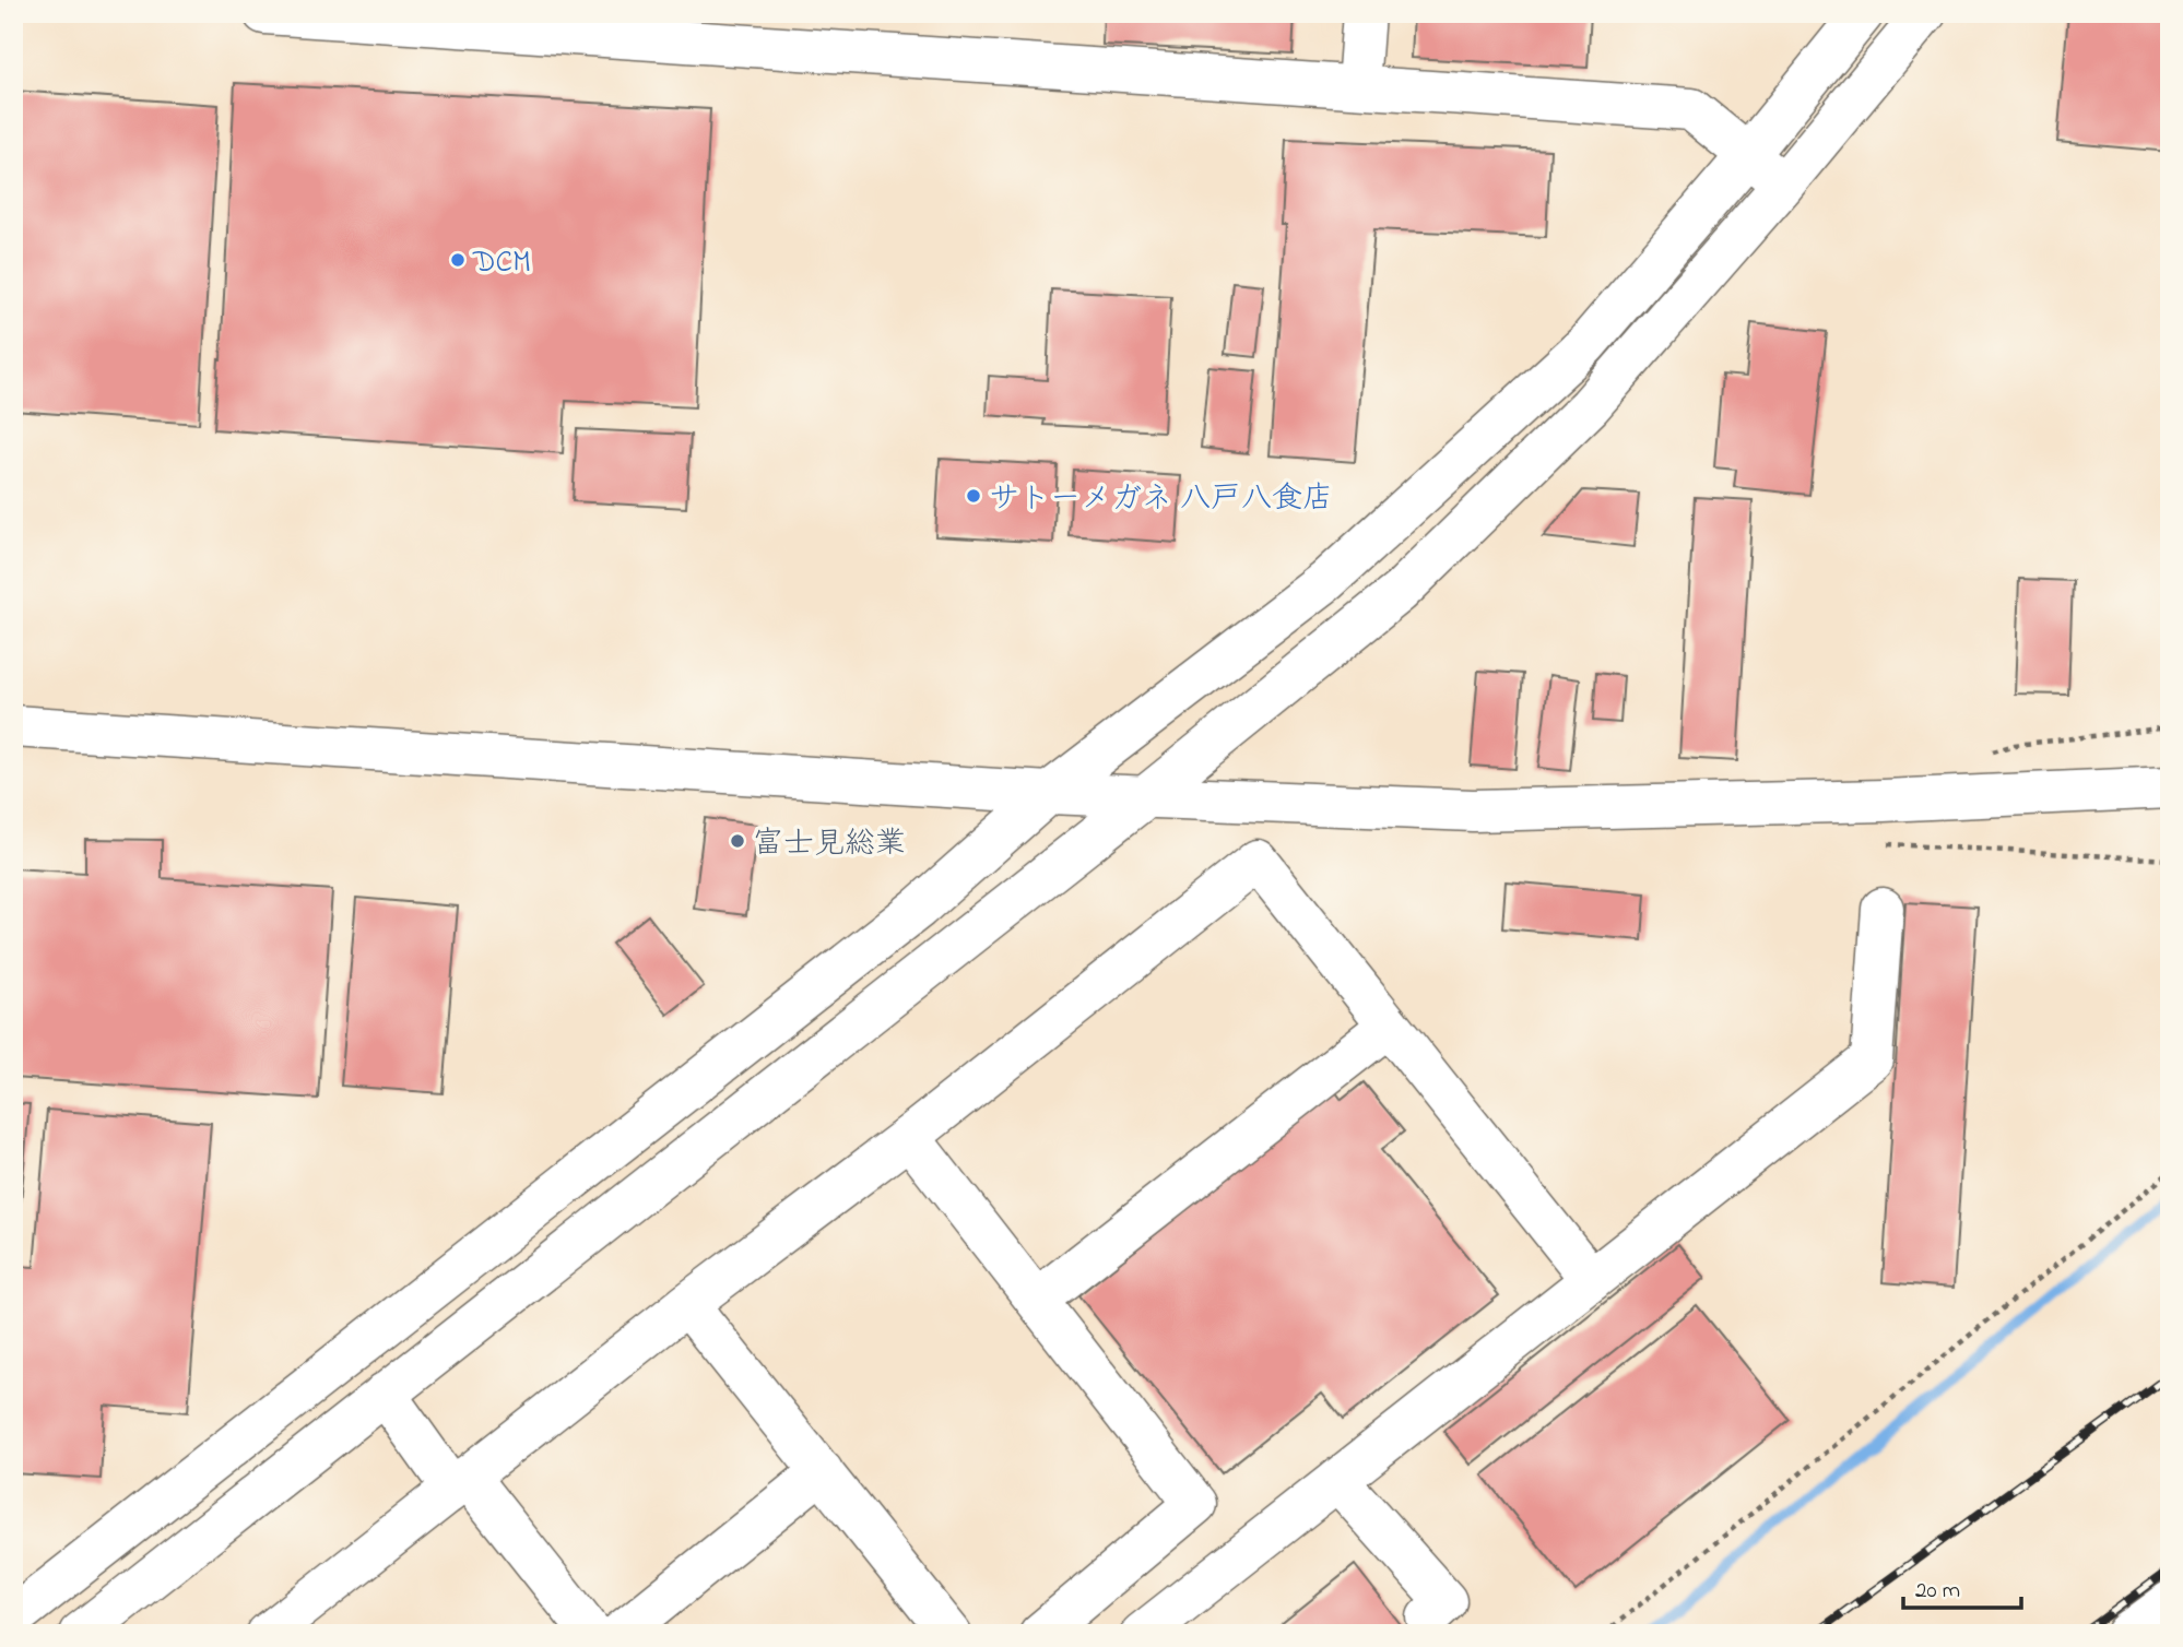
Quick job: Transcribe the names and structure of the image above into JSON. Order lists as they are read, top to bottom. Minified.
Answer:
{"places":["DCM","サトーメガネ 八戸八食店","富士見総業"],"scale_bar":"20 m"}
